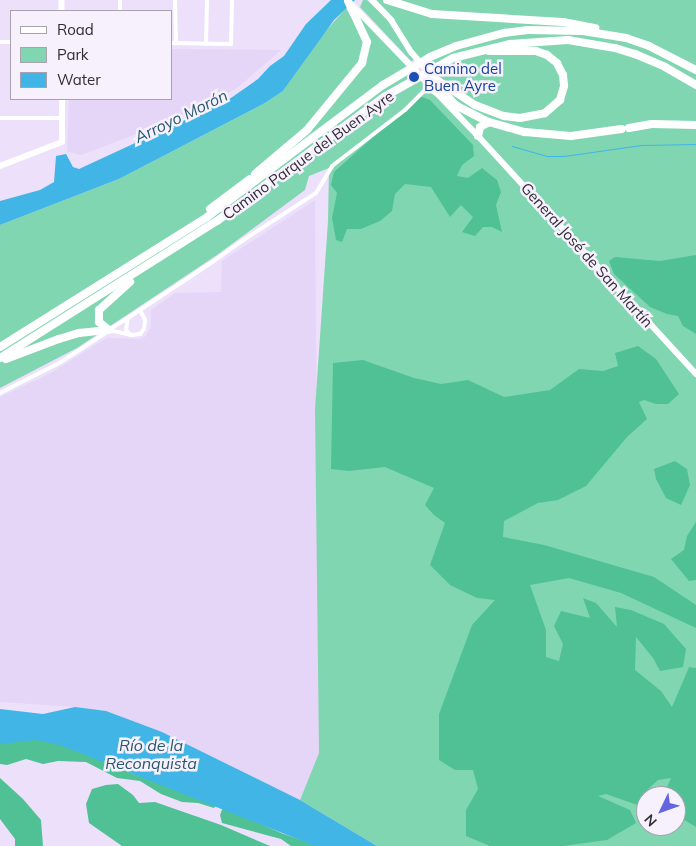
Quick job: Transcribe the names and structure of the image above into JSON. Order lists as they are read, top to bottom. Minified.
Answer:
{"streets":{"highway":["Camino Parque del Buen Ayre"],"main road":["General José de San Martín"]},"water":["Arroyo Morón","Río de la Reconquista"],"places":["Camino del Buen Ayre"],"legend":["Road","Park","Water"],"north":"bottom left"}
